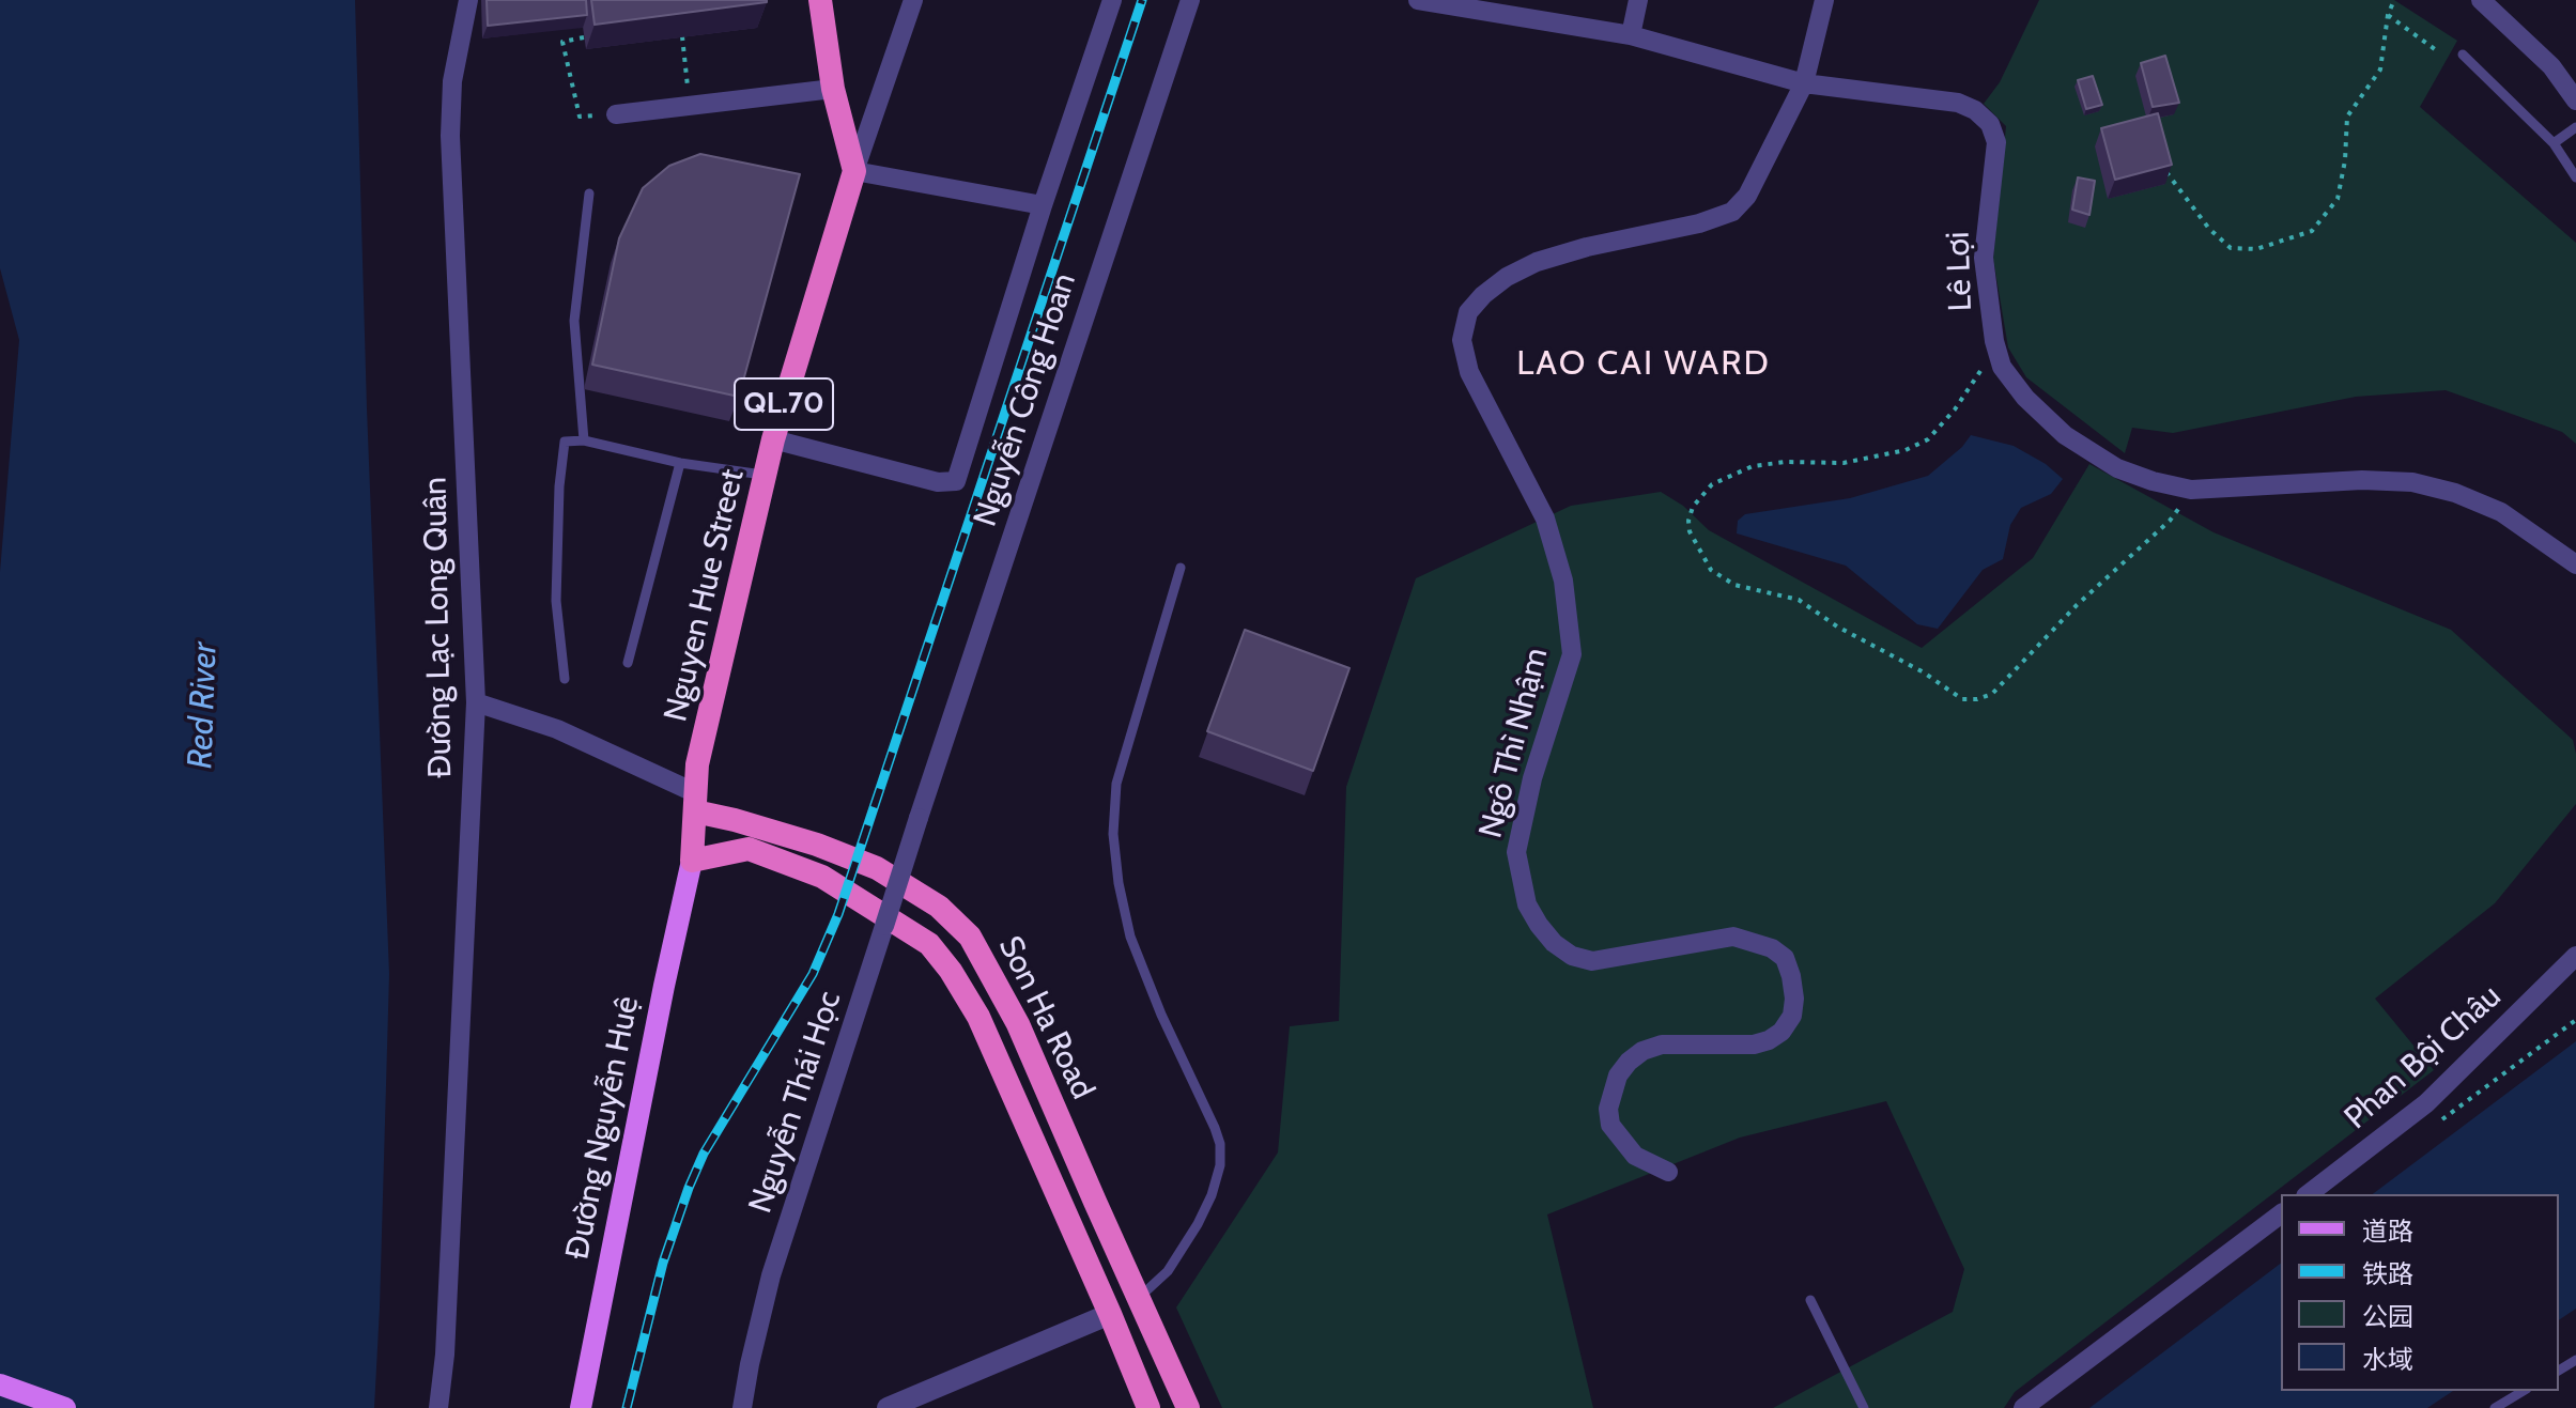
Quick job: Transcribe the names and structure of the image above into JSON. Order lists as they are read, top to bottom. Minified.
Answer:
{"streets":{"highway":["QL.70","Nguyen Hue Street","Son Ha Road"],"main road":["Đường Nguyễn Huệ"],"street":["Lê Lợi","Nguyễn Công Hoan","Đường Lạc Long Quân","Ngô Thì Nhậm","Phan Bội Châu","Nguyễn Thái Học"]},"crossings":[["Lê Lợi","Ngô Thì Nhậm"],["Nguyễn Công Hoan","Nguyen Hue Street"],["Nguyễn Công Hoan","Nguyễn Thái Học"],["Nguyen Hue Street","Son Ha Road"],["Nguyen Hue Street","Đường Nguyễn Huệ"],["Son Ha Road","Đường Nguyễn Huệ"]],"districts":["LAO CAI WARD"],"water":["Red River"],"legend":["道路","铁路","公园","水域"]}
